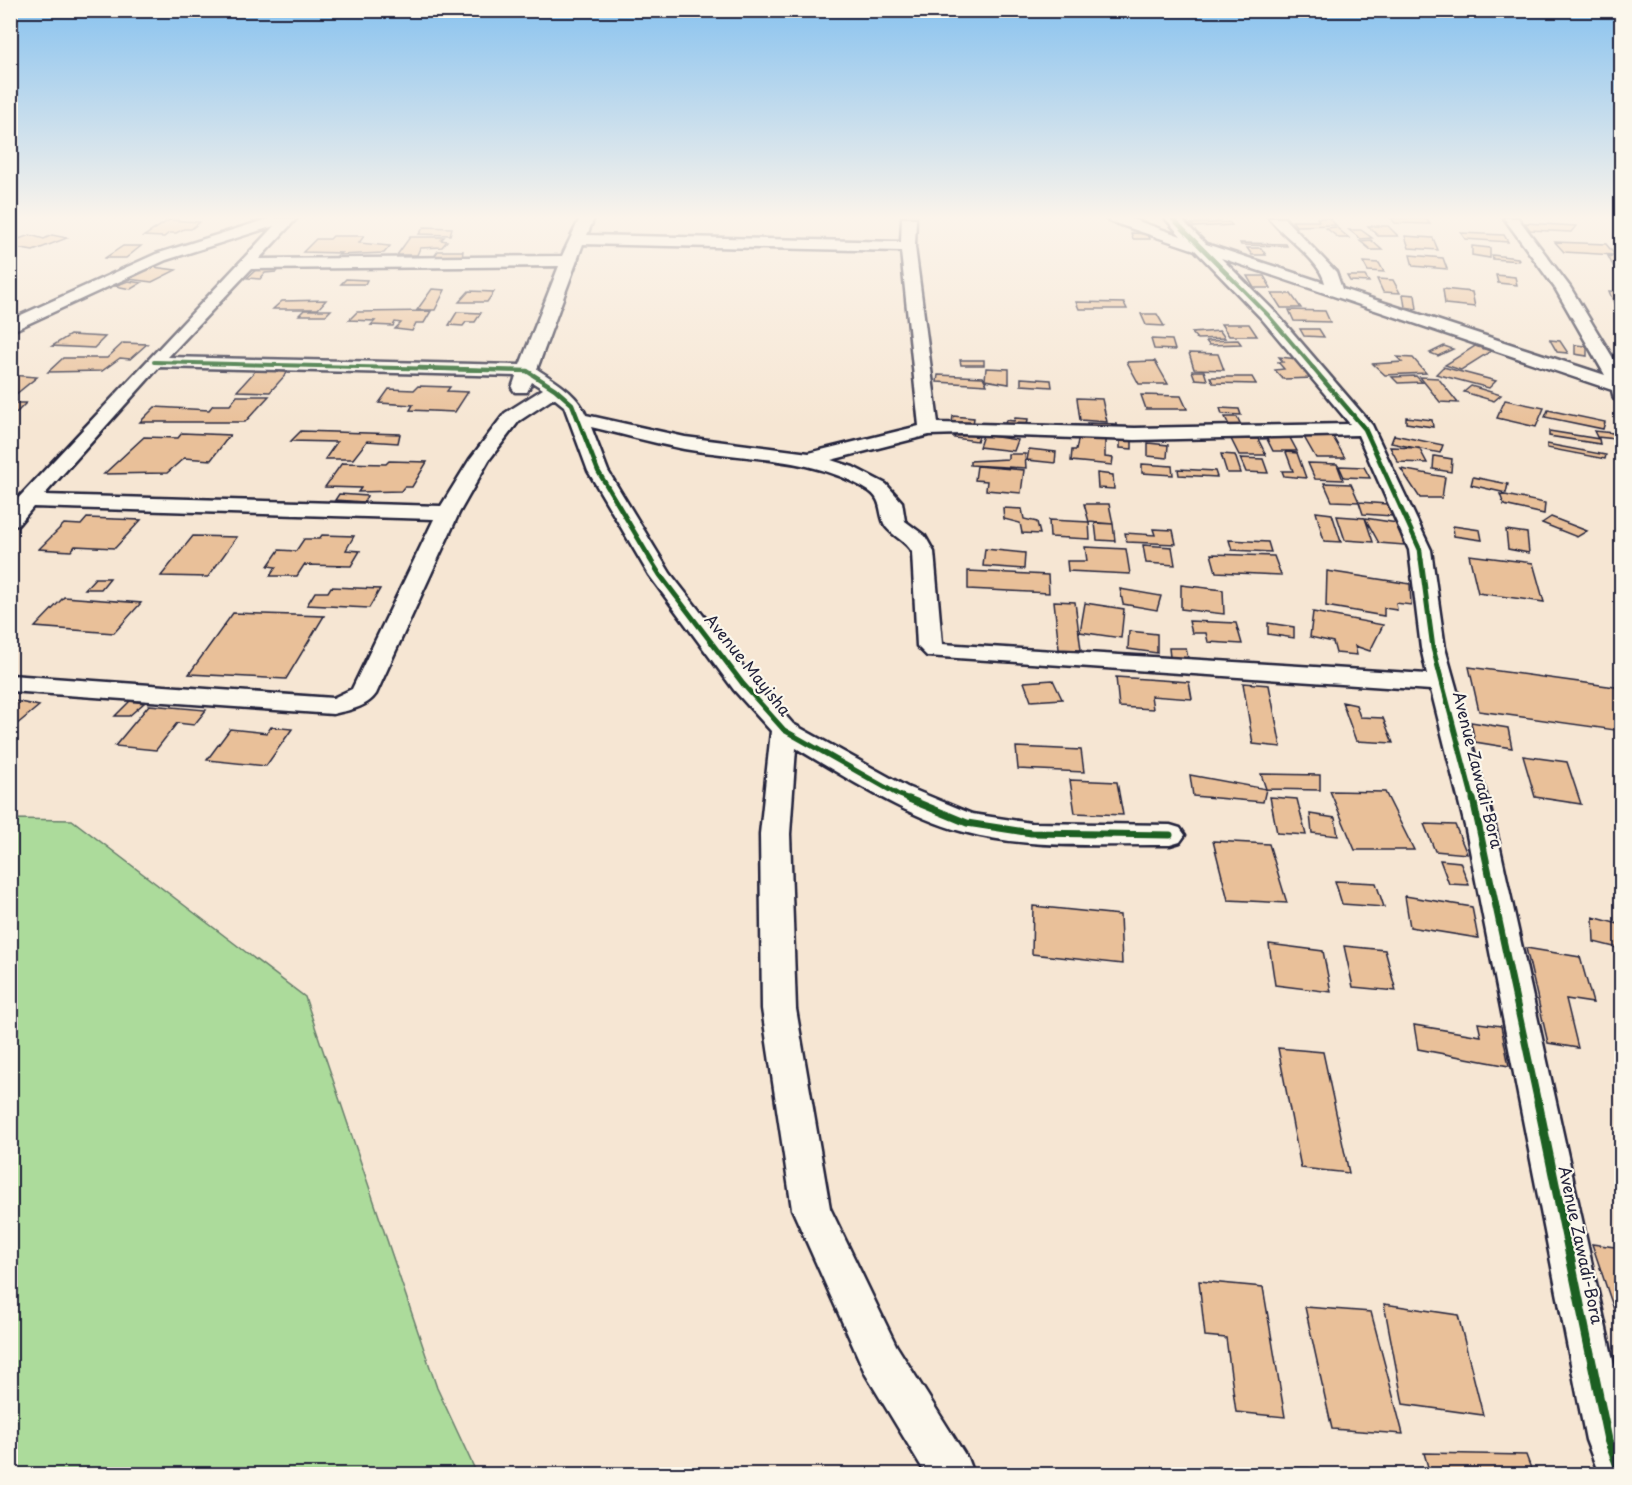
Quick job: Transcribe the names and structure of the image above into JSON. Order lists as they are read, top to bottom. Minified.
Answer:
{"streets":{"street":["Avenue Mayisha","Avenue Zawadi-Bora"]}}
